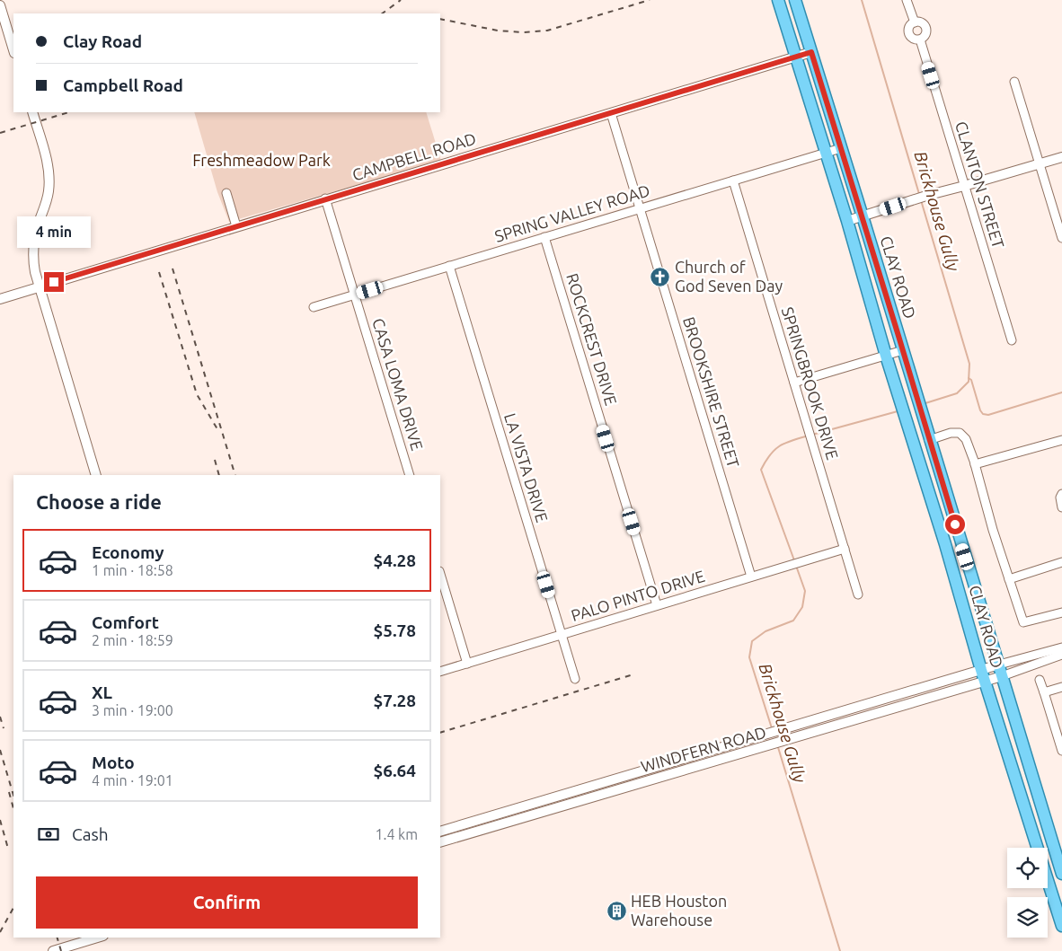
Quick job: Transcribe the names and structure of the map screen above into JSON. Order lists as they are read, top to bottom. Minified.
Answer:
{"streets":{"main road":["CLAY ROAD"],"street":["CAMPBELL ROAD","CLANTON STREET","SPRING VALLEY ROAD","ROCKCREST DRIVE","SPRINGBROOK DRIVE","CASA LOMA DRIVE","BROOKSHIRE STREET","LA VISTA DRIVE","PALO PINTO DRIVE","WINDFERN ROAD"]},"crossings":[["CAMPBELL ROAD","CLAY ROAD"],["CAMPBELL ROAD","CASA LOMA DRIVE"],["CAMPBELL ROAD","BROOKSHIRE STREET"],["SPRING VALLEY ROAD","CLAY ROAD"],["SPRING VALLEY ROAD","ROCKCREST DRIVE"],["SPRING VALLEY ROAD","SPRINGBROOK DRIVE"],["SPRING VALLEY ROAD","CASA LOMA DRIVE"],["SPRING VALLEY ROAD","BROOKSHIRE STREET"],["SPRING VALLEY ROAD","LA VISTA DRIVE"],["CLAY ROAD","WINDFERN ROAD"],["ROCKCREST DRIVE","PALO PINTO DRIVE"],["SPRINGBROOK DRIVE","PALO PINTO DRIVE"],["BROOKSHIRE STREET","PALO PINTO DRIVE"],["LA VISTA DRIVE","PALO PINTO DRIVE"]],"water":["Brickhouse Gully"],"parks":["Freshmeadow Park"],"places":{"church":["Church of God Seven Day"],"building":["HEB Houston Warehouse"]},"page":{"banner":["Clay Road","Campbell Road"],"bubble":"4 min","heading":"Choose a ride","list":[{"name":"Economy","note":"1 min · 18:58","value":"$4.28"},{"name":"Comfort","note":"2 min · 18:59","value":"$5.78"},{"name":"XL","note":"3 min · 19:00","value":"$7.28"},{"name":"Moto","note":"4 min · 19:01","value":"$6.64"}],"pay":["Cash","1.4 km"],"buttons":"Confirm"}}
